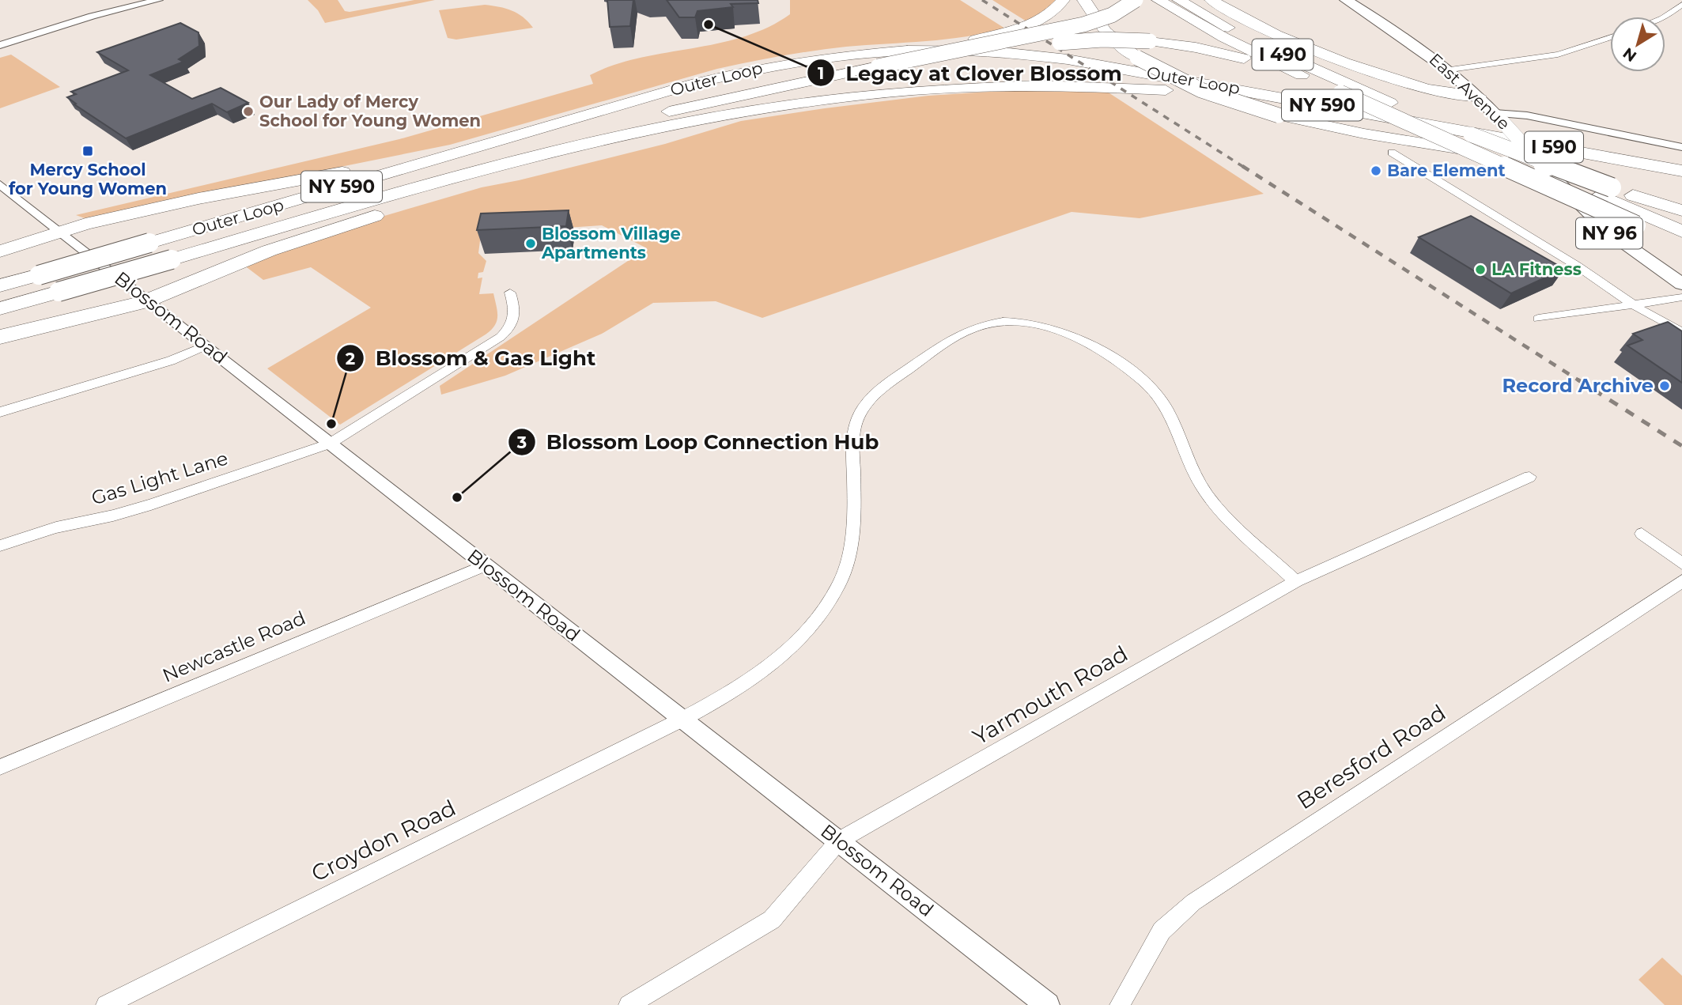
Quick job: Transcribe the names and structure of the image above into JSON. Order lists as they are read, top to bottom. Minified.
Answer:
{"streets":{"highway":["I 490","Outer Loop","NY 590","I 590"],"main road":["East Avenue","NY 96"],"street":["Blossom Road","Gas Light Lane","Newcastle Road","Yarmouth Road","Beresford Road","Croydon Road"]},"crossings":[["Blossom Road","Gas Light Lane"],["Blossom Road","Newcastle Road"],["Blossom Road","Yarmouth Road"],["Blossom Road","Croydon Road"],["Yarmouth Road","Croydon Road"]],"places":{"other":["Legacy at Clover Blossom","Our Lady of Mercy School for Young Women","Bare Element","Blossom Village Apartments","LA Fitness","Record Archive","Blossom & Gas Light","Blossom Loop Connection Hub"],"transit":["Mercy School for Young Women"]},"north":"bottom left"}
